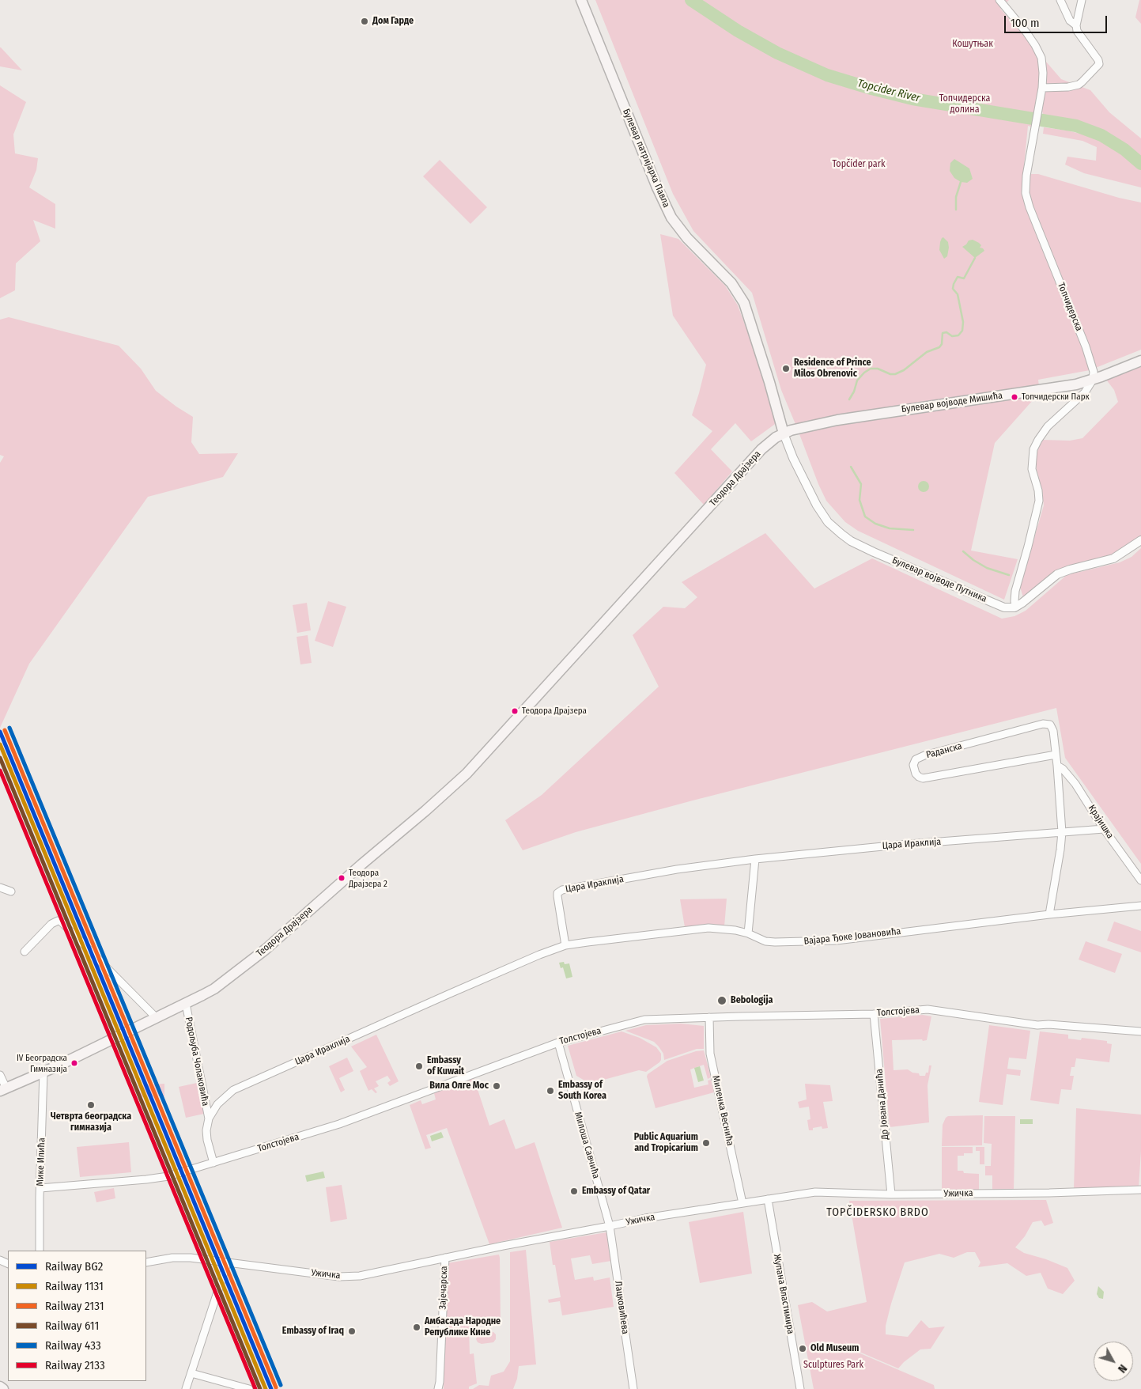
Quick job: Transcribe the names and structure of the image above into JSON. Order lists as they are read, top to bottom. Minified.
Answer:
{"streets":{"main road":["Булевар патријарха Павла","Булевар војводе Мишића","Теодора Драјзера"],"street":["Топчидерска","Булевар војводе Путника","Раданска","Крајишка","Цара Ираклија","Вајара Ђоке Јовановића","Толстојева","Родољуба Чолаковића","Др Јована Данића","Миленка Веснића","Милоша Савчића","Мике Илића","Ужичка","Зајечарска","Жупана Властимира","Лацковићева"]},"crossings":[["Булевар патријарха Павла","Булевар војводе Мишића"],["Булевар патријарха Павла","Теодора Драјзера"],["Булевар патријарха Павла","Булевар војводе Путника"],["Топчидерска","Булевар војводе Мишића"],["Булевар војводе Мишића","Теодора Драјзера"],["Булевар војводе Мишића","Булевар војводе Путника"],["Теодора Драјзера","Булевар војводе Путника"],["Теодора Драјзера","Родољуба Чолаковића"],["Теодора Драјзера","Мике Илића"],["Раданска","Крајишка"],["Раданска","Цара Ираклија"],["Раданска","Вајара Ђоке Јовановића"],["Крајишка","Цара Ираклија"],["Цара Ираклија","Вајара Ђоке Јовановића"],["Цара Ираклија","Толстојева"],["Цара Ираклија","Родољуба Чолаковића"],["Толстојева","Др Јована Данића"],["Толстојева","Миленка Веснића"],["Толстојева","Милоша Савчића"],["Толстојева","Мике Илића"],["Др Јована Данића","Ужичка"],["Миленка Веснића","Ужичка"],["Милоша Савчића","Ужичка"],["Милоша Савчића","Лацковићева"],["Ужичка","Зајечарска"],["Ужичка","Жупана Властимира"],["Ужичка","Лацковићева"]],"districts":["TOPČIDERSKO BRDO"],"water":["Topcider River"],"parks":["Кошутњак","Топчидерска долина","Topčider park","Sculptures Park"],"places":["Дом Гарде","Residence of Prince Milos Obrenovic","Топчидерски Парк","Теодора Драјзера","Теодора Драјзера 2","Bebologija","IV Београдска Гимназија","Embassy of Kuwait","Вила Олге Мос","Embassy of South Korea","Четврта београдска гимназија","Public Aquarium and Tropicarium","Embassy of Qatar","Амбасада Народне Републике Кине","Embassy of Iraq","Old Museum"],"lines":["rail line 433","rail line 2131","rail line BG2","rail line 1131","rail line 611","rail line 2133"],"legend":["Railway BG2","Railway 1131","Railway 2131","Railway 611","Railway 433","Railway 2133"],"scale_bar":"100 m","north":"bottom right"}
